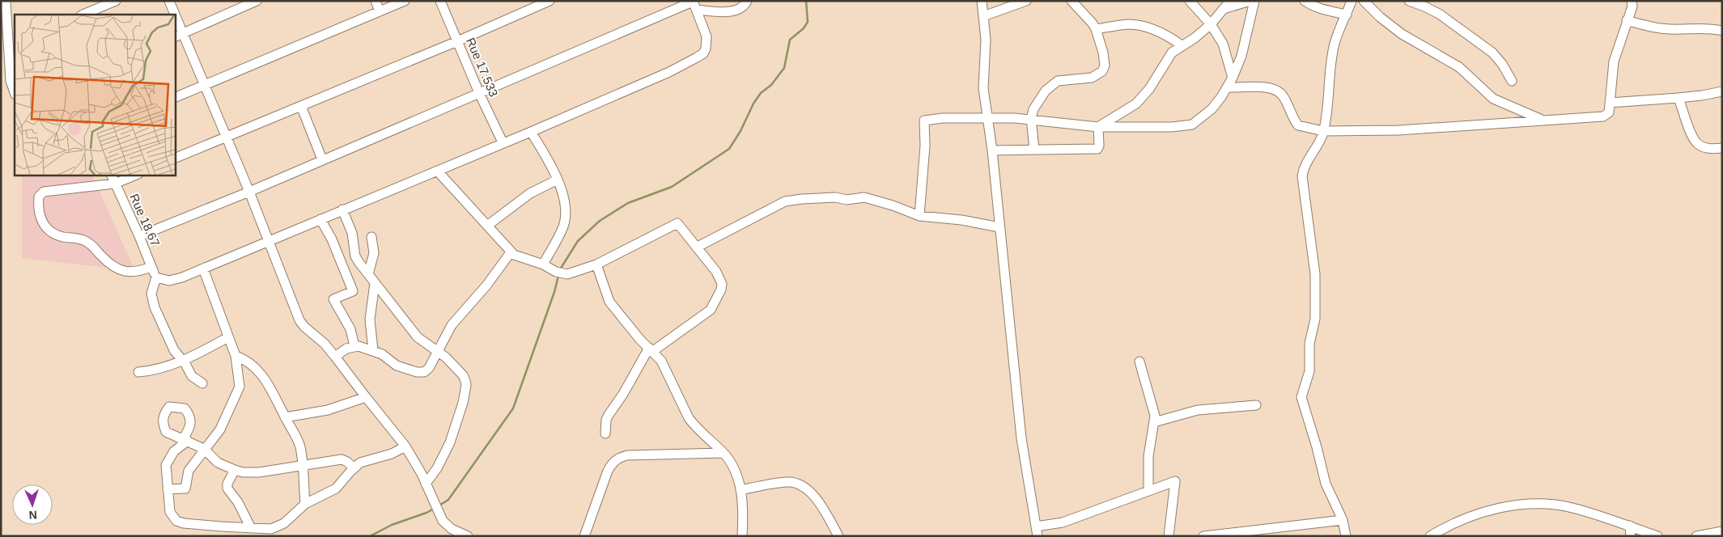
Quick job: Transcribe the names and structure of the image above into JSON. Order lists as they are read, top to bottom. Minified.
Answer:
{"streets":{"street":["Rue 17.533","Rue 18.67"]},"north":"bottom"}
